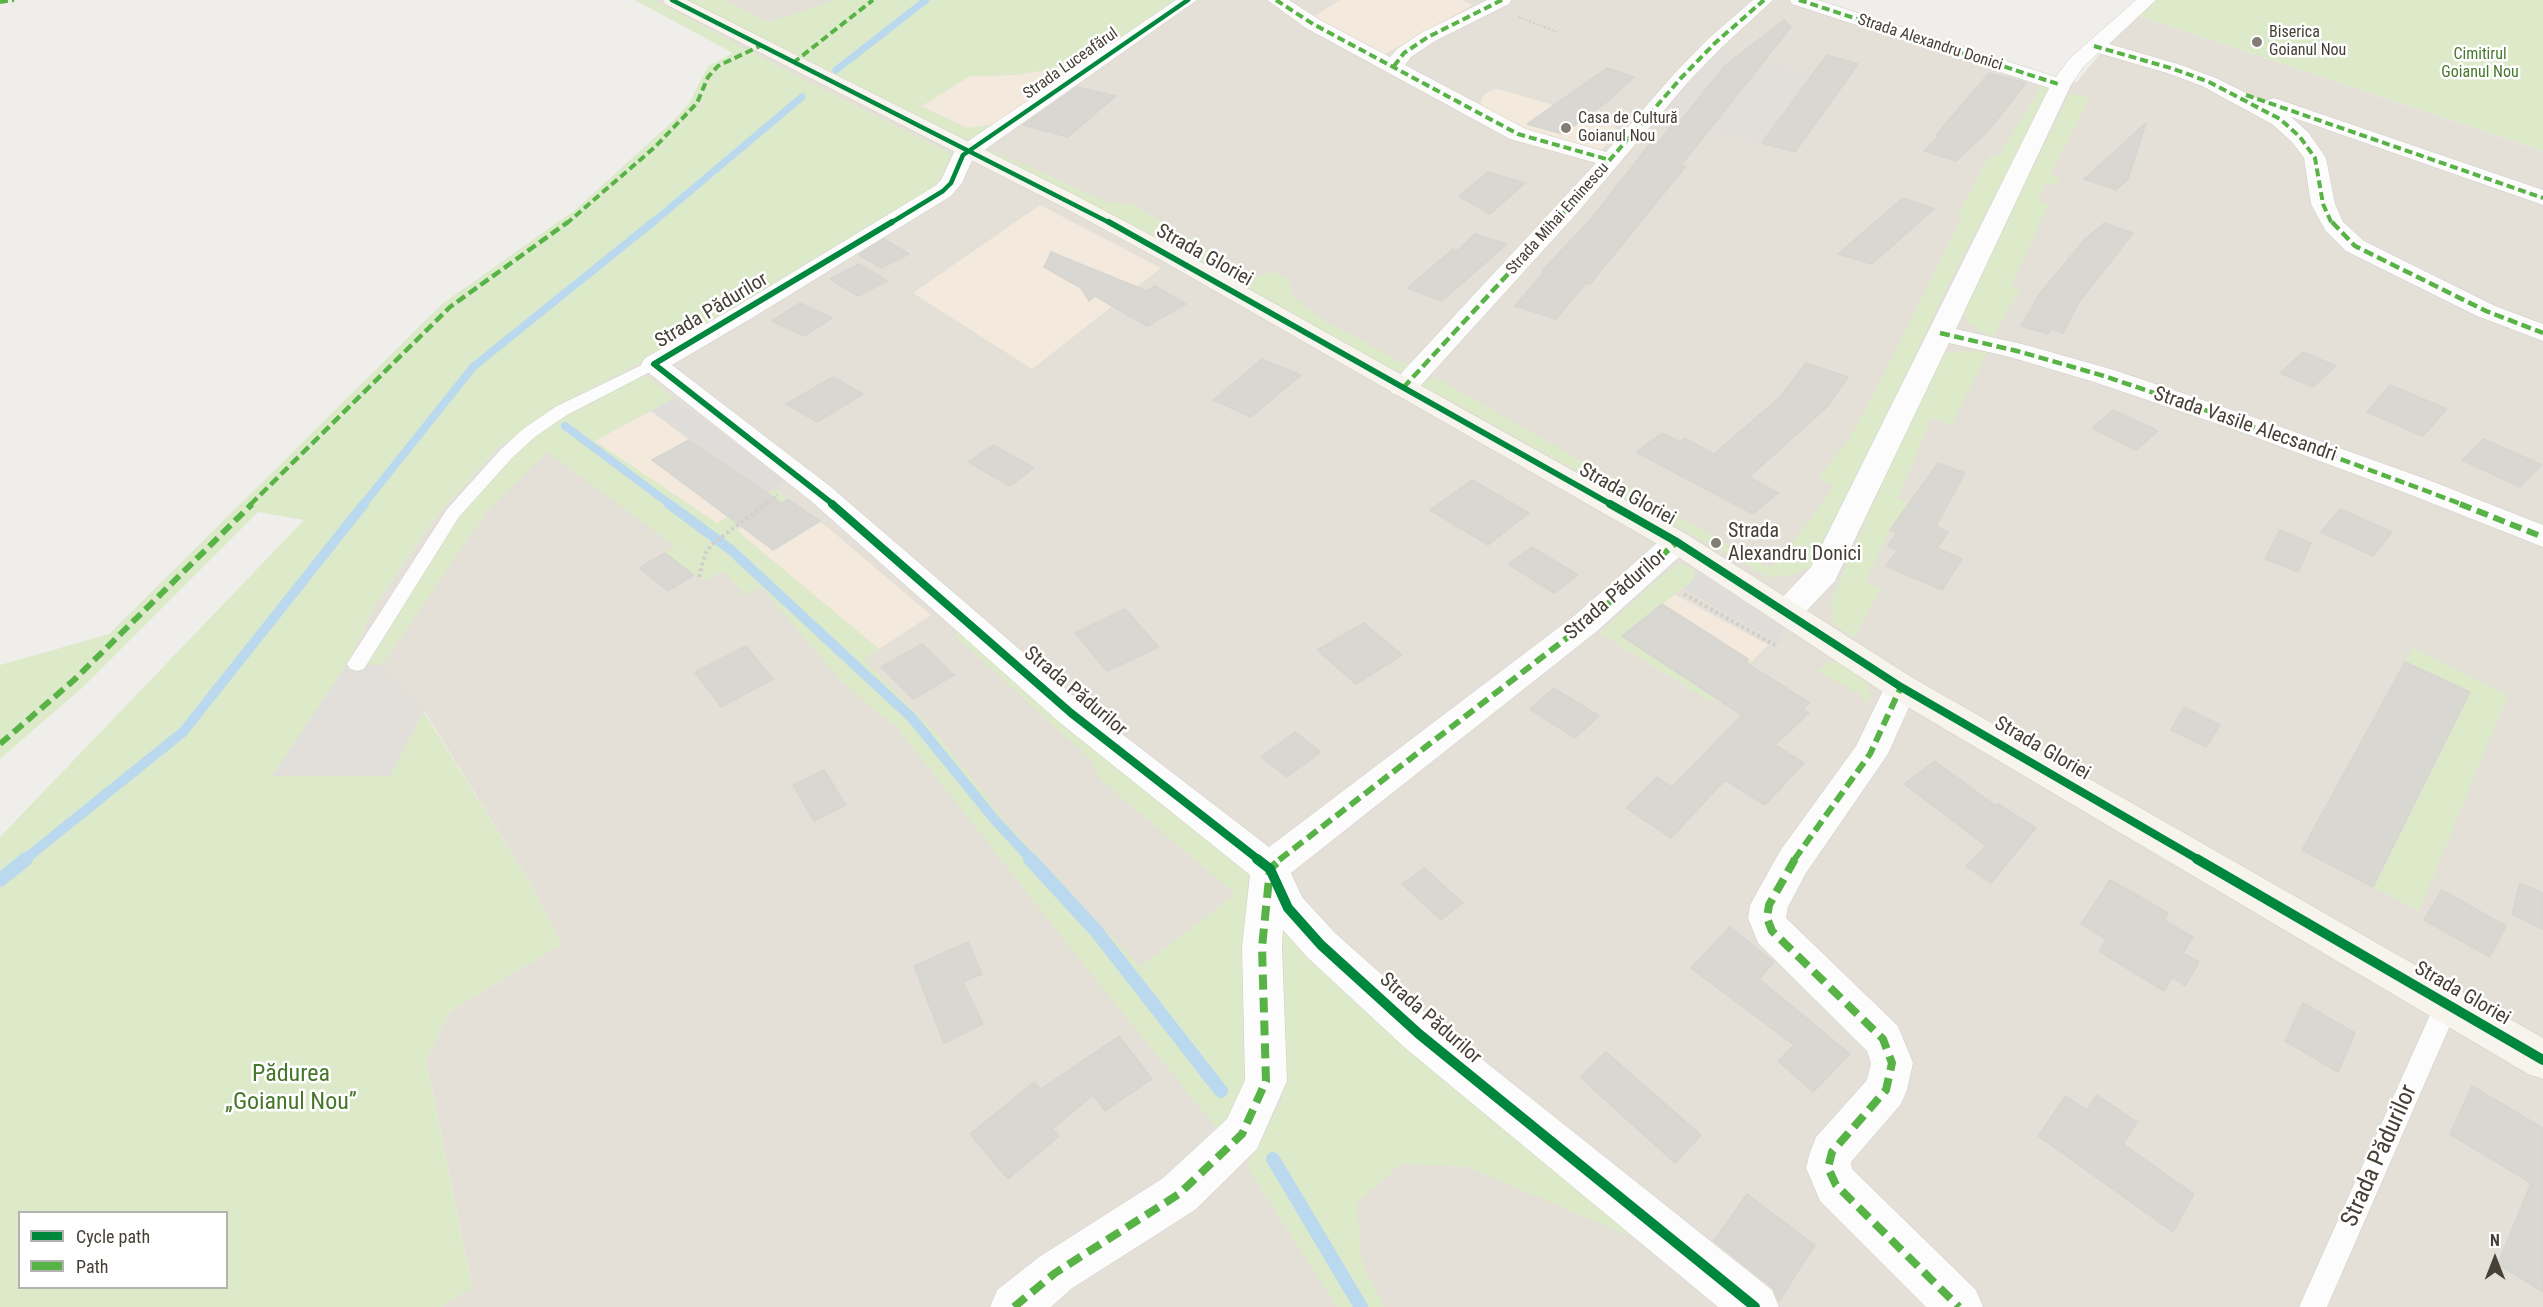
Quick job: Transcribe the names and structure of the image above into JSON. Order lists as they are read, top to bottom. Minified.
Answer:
{"streets":{"street":["Strada Alexandru Donici","Strada Luceafărul","Strada Mihai Eminescu","Strada Gloriei","Strada Pădurilor","Strada Vasile Alecsandri"]},"crossings":[["Strada Luceafărul","Strada Gloriei"],["Strada Luceafărul","Strada Pădurilor"],["Strada Mihai Eminescu","Strada Gloriei"],["Strada Gloriei","Strada Pădurilor"]],"parks":["Cimitirul Goianul Nou","Pădurea „Goianul Nou”"],"places":["Biserica Goianul Nou","Casa de Cultură Goianul Nou","Strada Alexandru Donici"],"legend":["Cycle path","Path"],"north":"top"}
